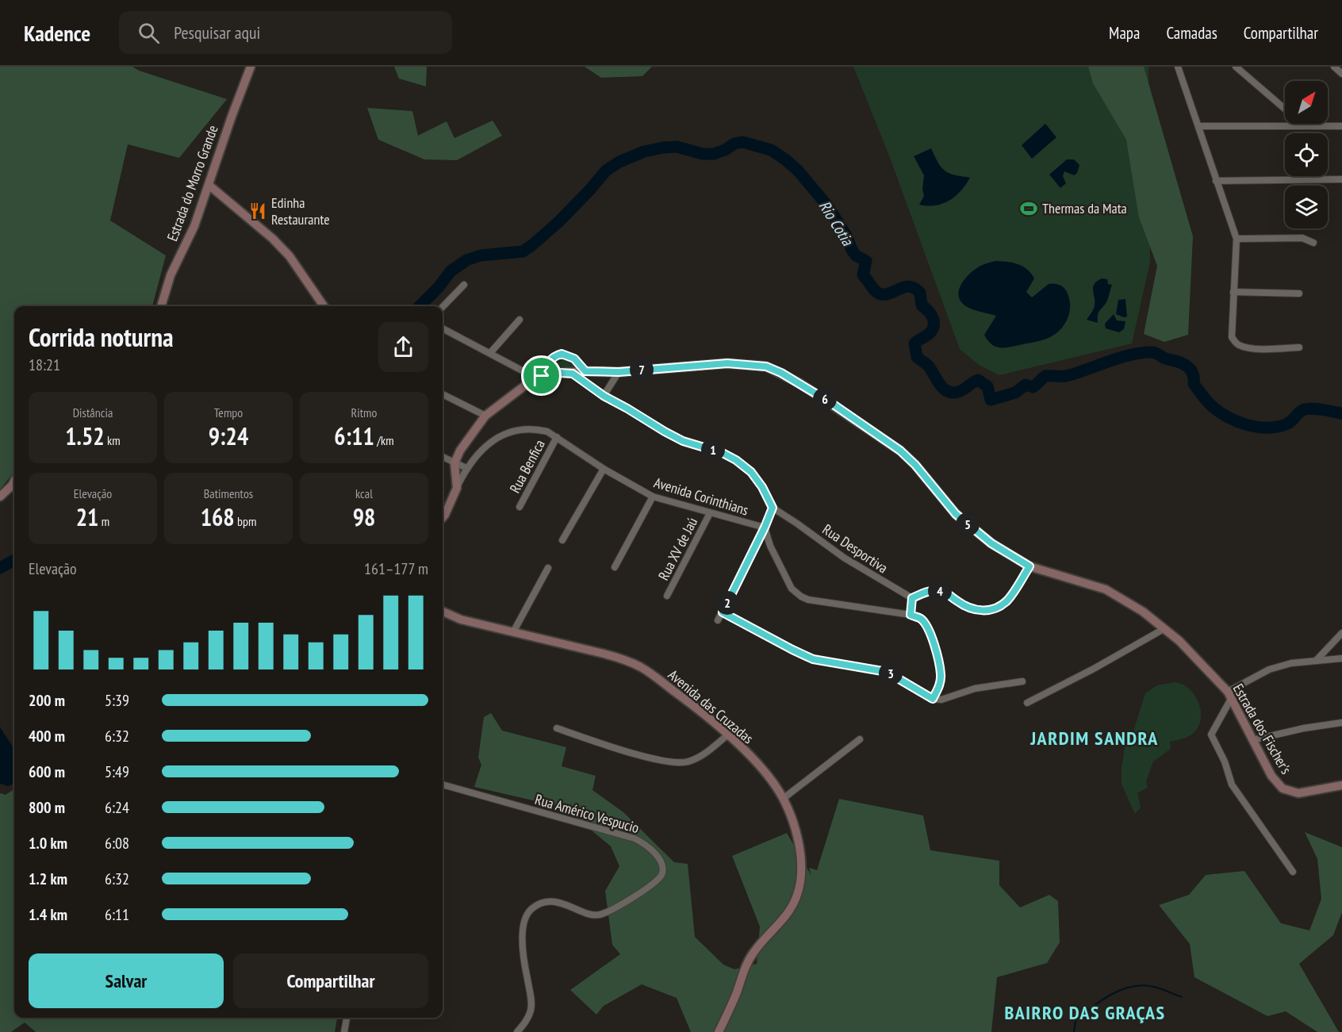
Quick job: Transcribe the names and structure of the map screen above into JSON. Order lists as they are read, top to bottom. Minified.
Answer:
{"streets":{"street":["Estrada do Morro Grande","Rua Benfica","Avenida Corinthians","Rua XV de Jaú","Rua Desportiva","Avenida das Cruzadas","Estrada dos Fischer's","Rua Américo Vespucio"]},"crossings":[["Rua Benfica","Avenida Corinthians"],["Avenida Corinthians","Rua XV de Jaú"]],"districts":["JARDIM SANDRA","BAIRRO DAS GRAÇAS"],"water":["Rio Cotia"],"places":{"sports":["Thermas da Mata"],"restaurant":["Edinha Restaurante"]},"north":"top right","page":{"header":"Kadence","search":"Pesquisar aqui","nav":["Mapa","Camadas","Compartilhar"],"heading":["Corrida noturna","18:21"],"pins":["7","6","1","5","4","2","3"],"stats":[["Distância","1.52 km"],["Tempo","9:24"],["Ritmo","6:11 /km"],["Elevação","21 m"],["Batimentos","168 bpm"],["kcal","98"]],"chart":["Elevação","161–177 m"],"list":[{"name":"200 m","note":"5:39"},{"name":"400 m","note":"6:32"},{"name":"600 m","note":"5:49"},{"name":"800 m","note":"6:24"},{"name":"1.0 km","note":"6:08"},{"name":"1.2 km","note":"6:32"},{"name":"1.4 km","note":"6:11"}],"buttons":["Salvar","Compartilhar"]}}
